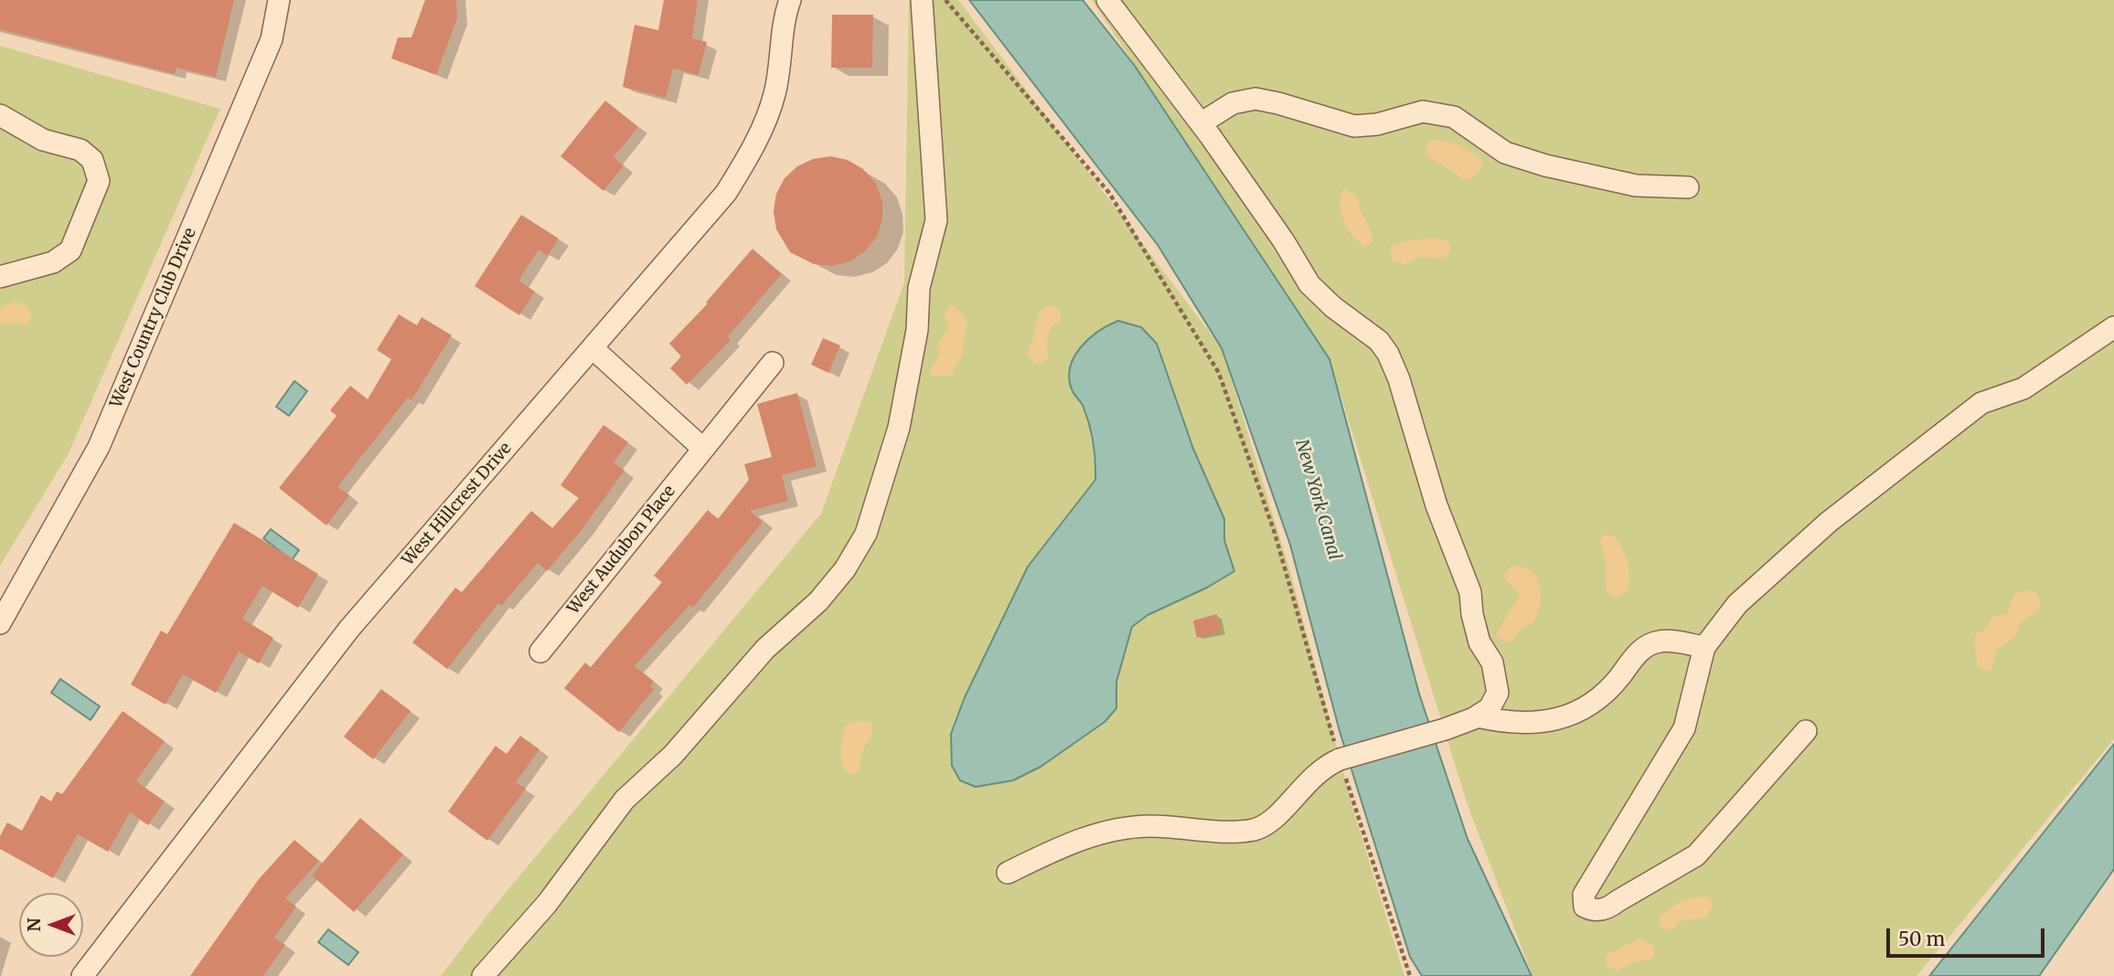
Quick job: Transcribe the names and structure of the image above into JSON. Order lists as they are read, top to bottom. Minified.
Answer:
{"streets":{"street":["West Country Club Drive","West Hillcrest Drive","West Audubon Place"]},"water":["New York Canal"],"scale_bar":"50 m","north":"left"}
